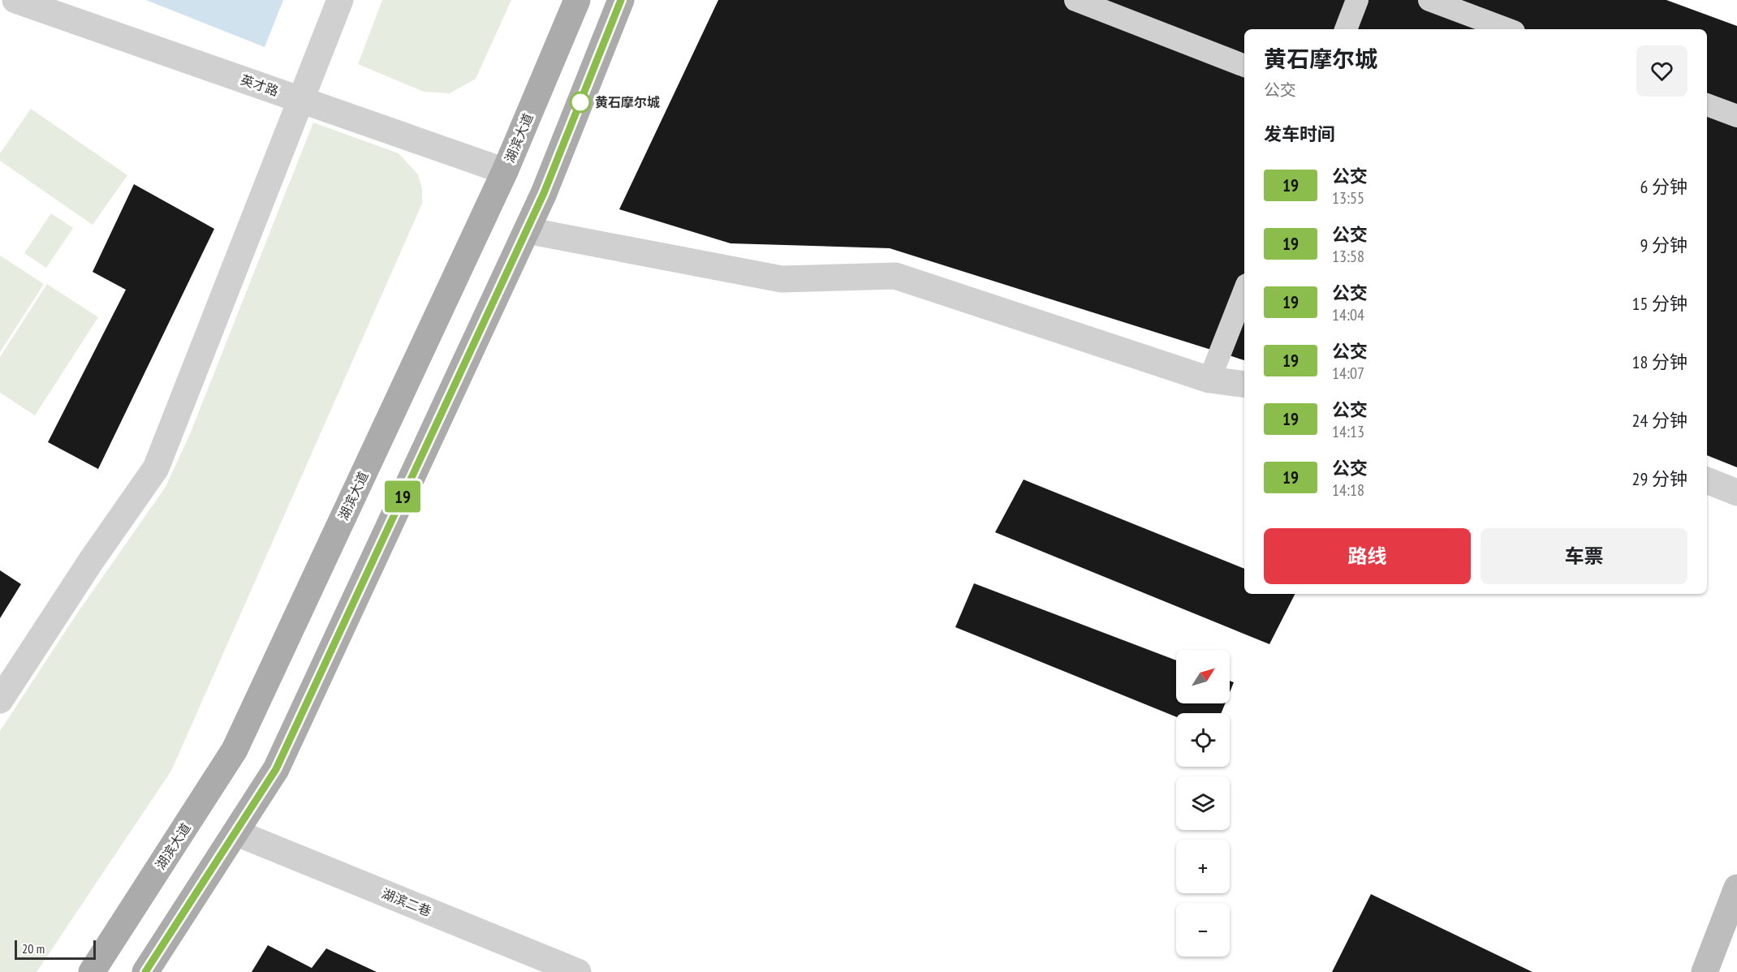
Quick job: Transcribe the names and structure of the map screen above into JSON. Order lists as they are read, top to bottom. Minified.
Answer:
{"streets":{"main road":["湖滨大道"],"street":["英才路","湖滨二巷"]},"crossings":[["英才路","湖滨大道"]],"places":["黄石摩尔城"],"lines":["bus line 19"],"scale_bar":"20 m","north":"top right","page":{"on_map":"19","heading":[["黄石摩尔城","公交"],"发车时间"],"list":[{"mark":"19","name":"公交","note":"13:55","value":"6 分钟"},{"mark":"19","name":"公交","note":"13:58","value":"9 分钟"},{"mark":"19","name":"公交","note":"14:04","value":"15 分钟"},{"mark":"19","name":"公交","note":"14:07","value":"18 分钟"},{"mark":"19","name":"公交","note":"14:13","value":"24 分钟"},{"mark":"19","name":"公交","note":"14:18","value":"29 分钟"}],"buttons":["路线","车票"],"map_buttons":["+","−"],"scale":"20 m"}}
